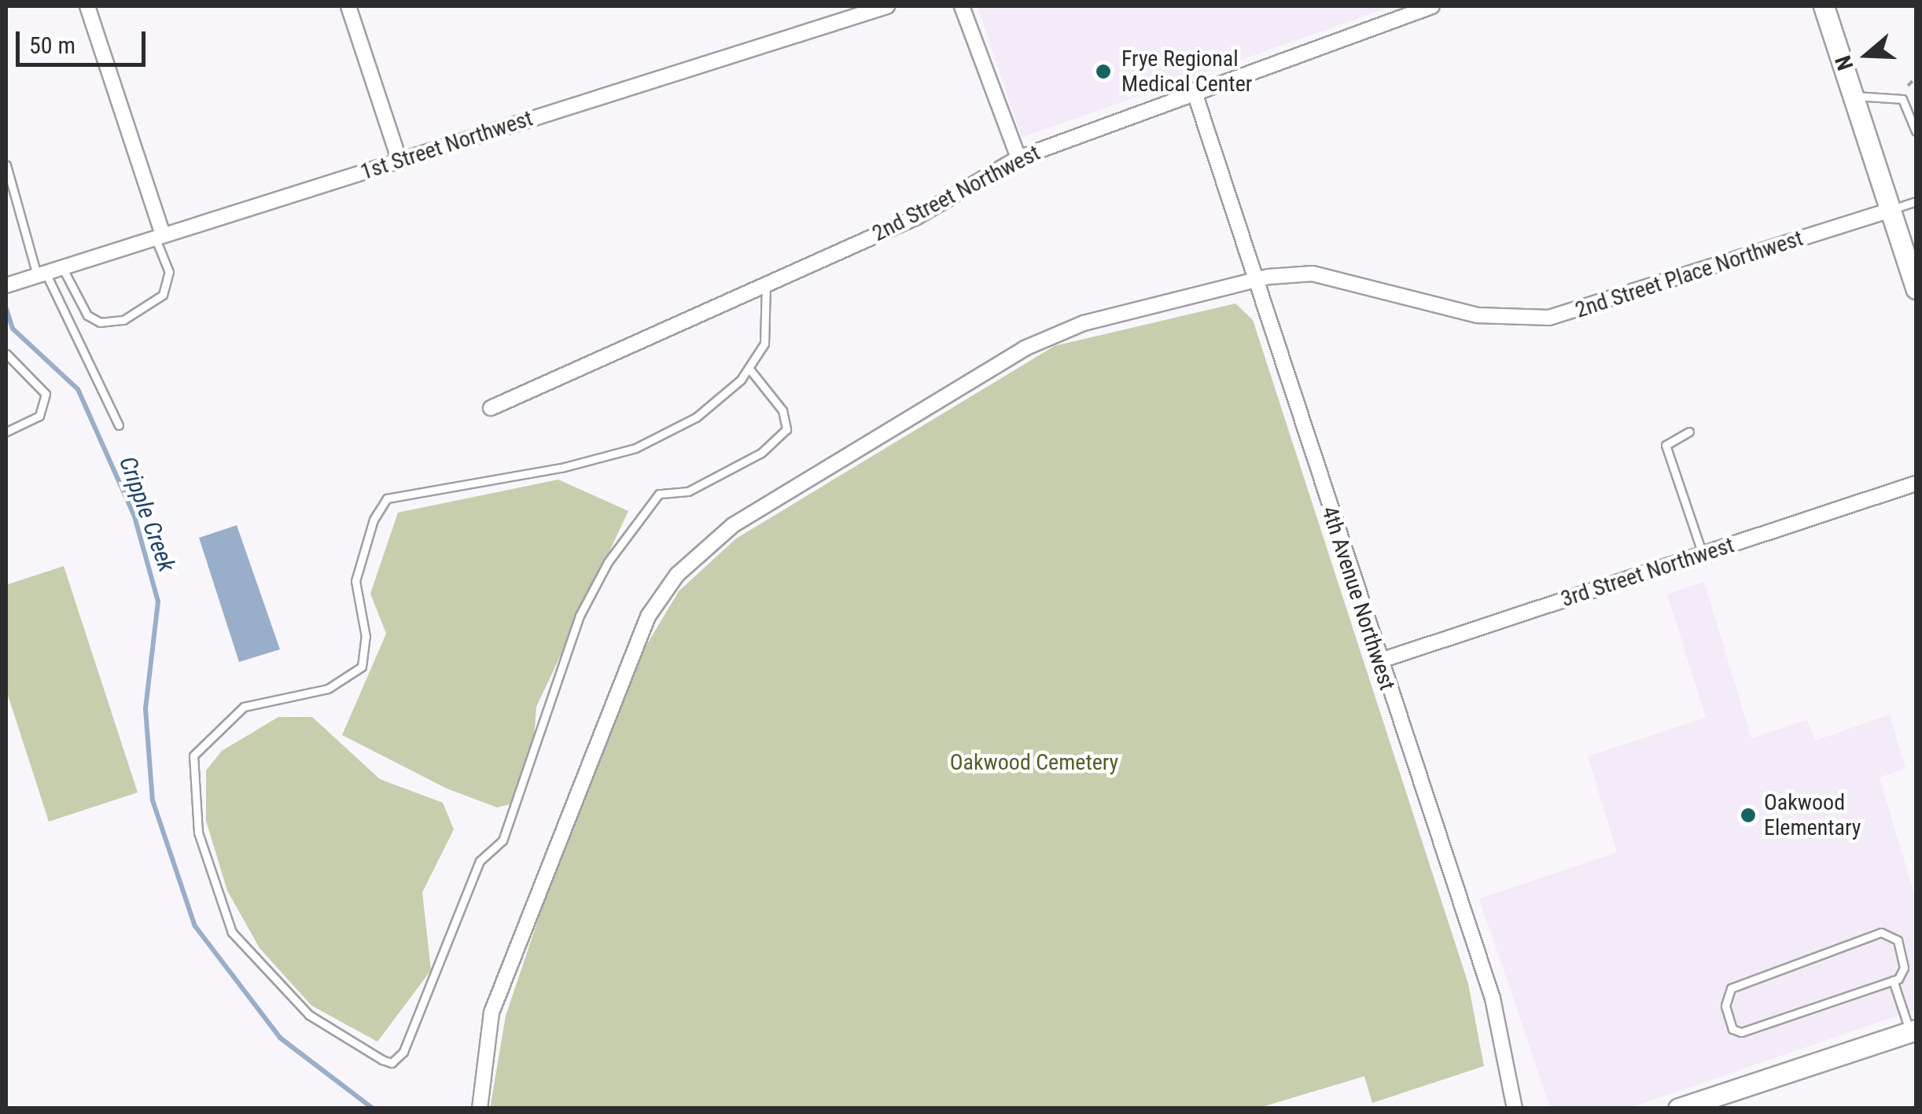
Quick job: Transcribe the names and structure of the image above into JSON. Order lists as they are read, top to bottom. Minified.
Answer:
{"streets":{"street":["1st Street Northwest","2nd Street Northwest","2nd Street Place Northwest","3rd Street Northwest","4th Avenue Northwest"]},"crossings":[["2nd Street Northwest","4th Avenue Northwest"],["2nd Street Place Northwest","4th Avenue Northwest"],["3rd Street Northwest","4th Avenue Northwest"]],"water":["Cripple Creek"],"parks":["Oakwood Cemetery"],"places":["Frye Regional Medical Center","Oakwood Elementary"],"scale_bar":"50 m","north":"left"}
